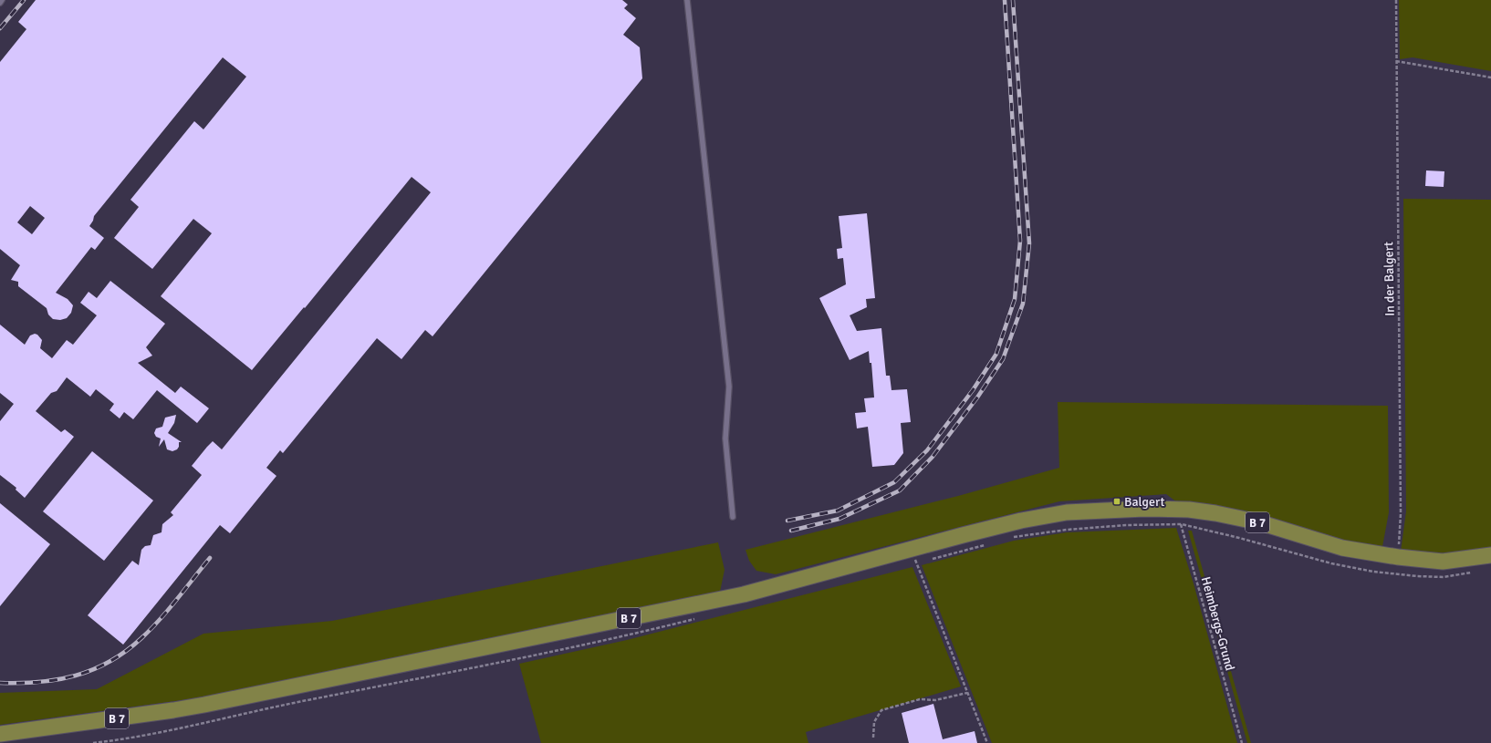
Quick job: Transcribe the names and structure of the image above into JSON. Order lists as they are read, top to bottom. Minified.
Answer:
{"streets":{"main road":["B 7"],"path":["In der Balgert","Heimbergs-Grund"]},"crossings":[["In der Balgert","B 7"],["B 7","Heimbergs-Grund"]],"places":{"transit":["Balgert"]}}
